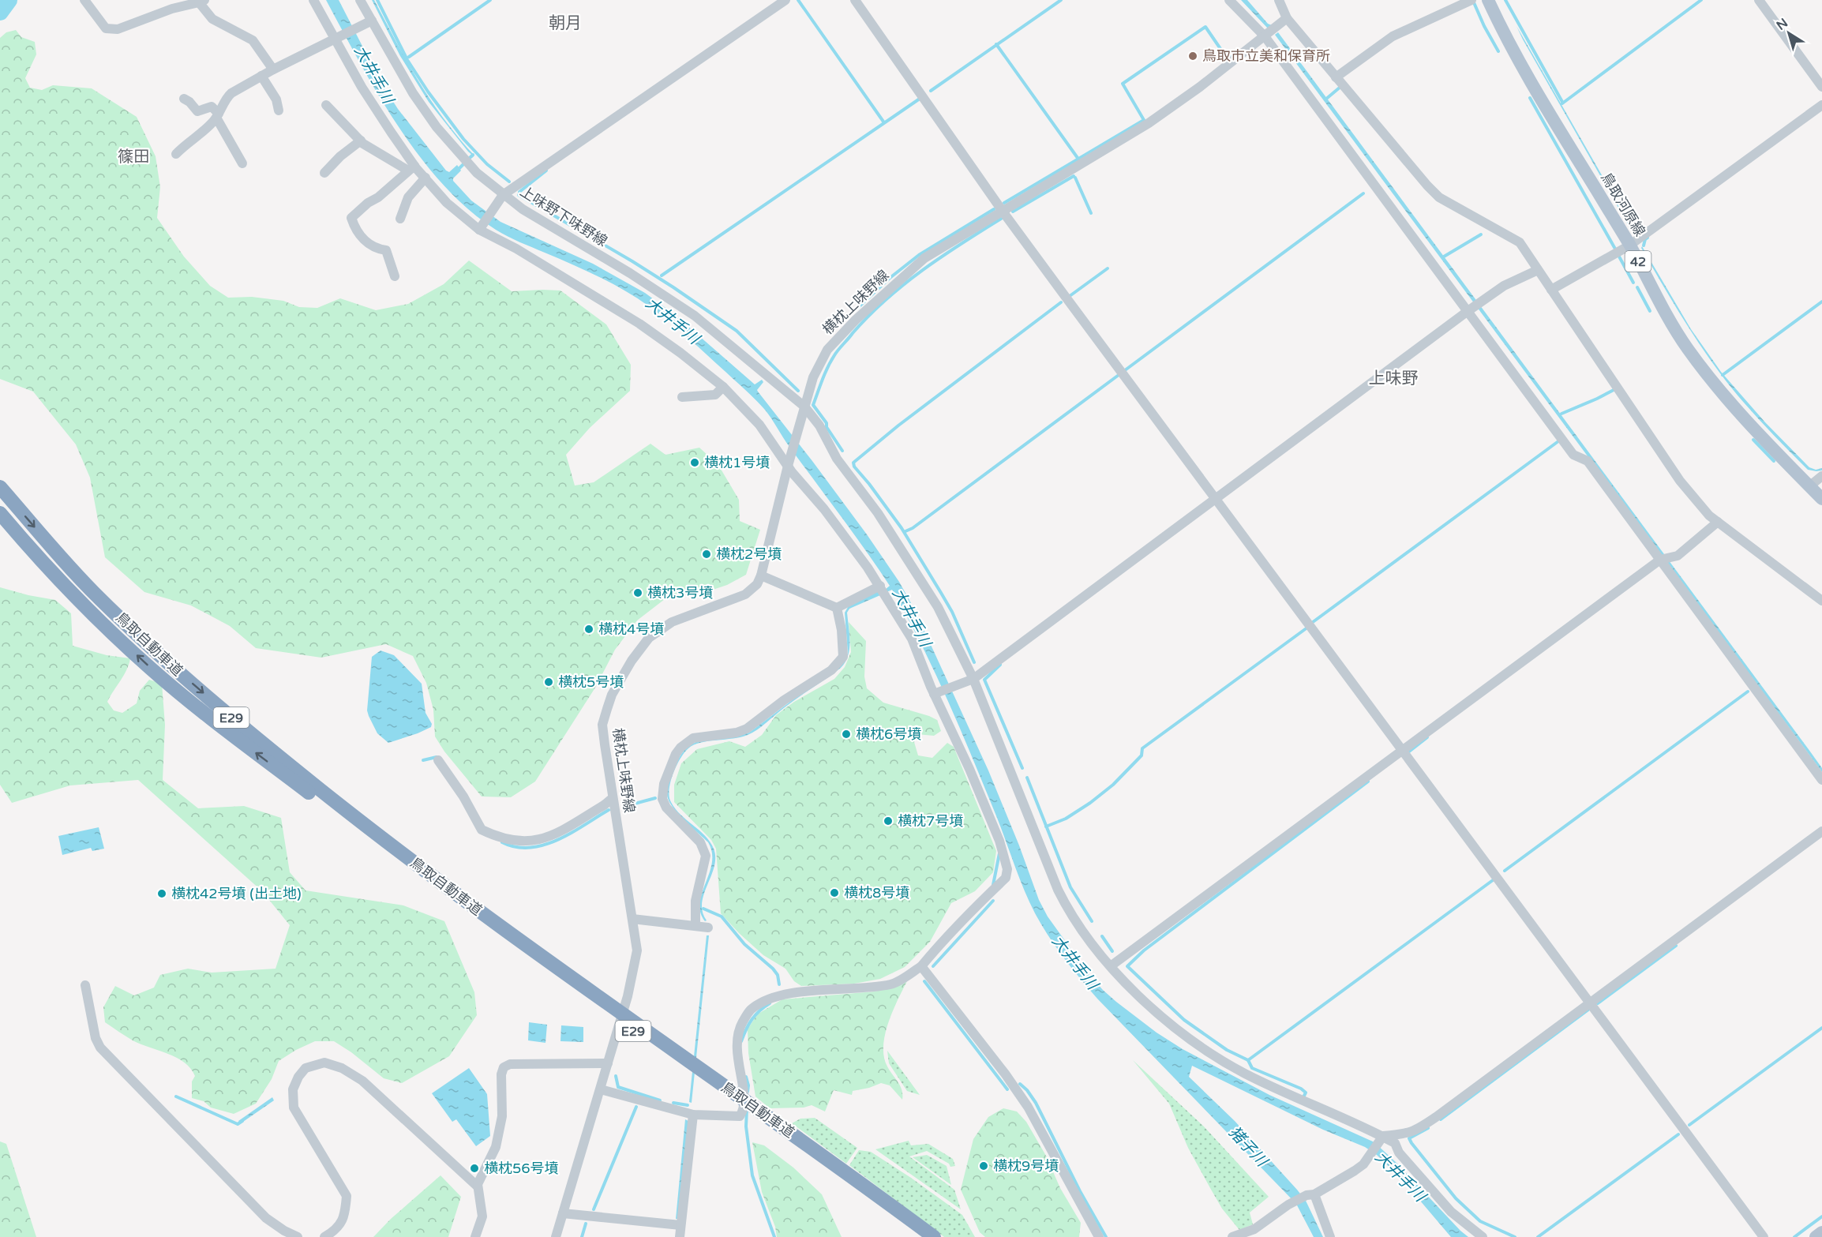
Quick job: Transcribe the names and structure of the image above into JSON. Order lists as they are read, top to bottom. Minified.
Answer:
{"streets":{"highway":["鳥取自動車道","E29"],"main road":["鳥取河原線","42"],"street":["上味野下味野線","横枕上味野線"]},"crossings":[["上味野下味野線","横枕上味野線"]],"districts":["朝月","篠田","上味野"],"water":["大井手川","猪子川"],"places":["鳥取市立美和保育所","横枕1号墳","横枕2号墳","横枕3号墳","横枕4号墳","横枕5号墳","横枕6号墳","横枕7号墳","横枕8号墳","横枕42号墳 (出土地)","横枕9号墳","横枕56号墳"],"north":"top left"}
